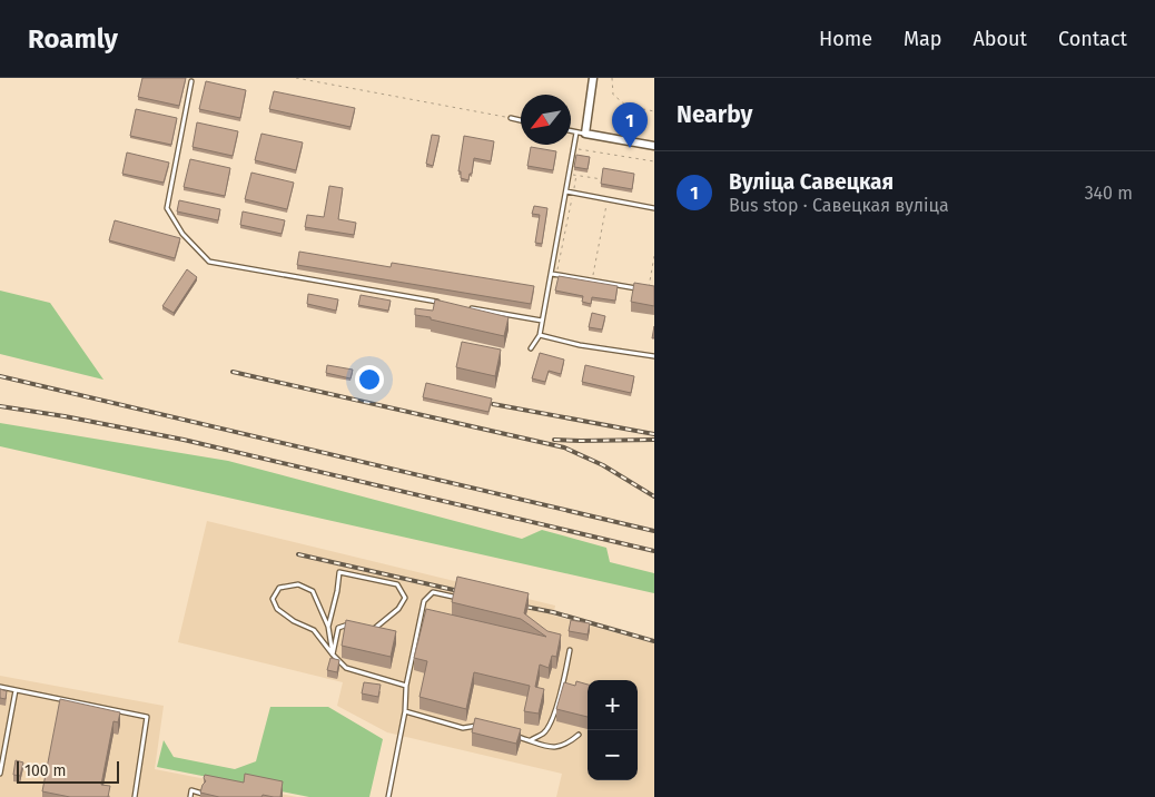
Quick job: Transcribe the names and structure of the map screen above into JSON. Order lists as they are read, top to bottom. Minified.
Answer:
{"scale_bar":"100 m","north":"bottom left","page":{"header":"Roamly","nav":["Home","Map","About","Contact"],"heading":"Nearby","pins":"1","list":[{"mark":"1","name":"Вуліца Савецкая","note":"Bus stop · Савецкая вуліца","value":"340 m"}],"map_buttons":["+","−"],"scale":"100 m"}}
